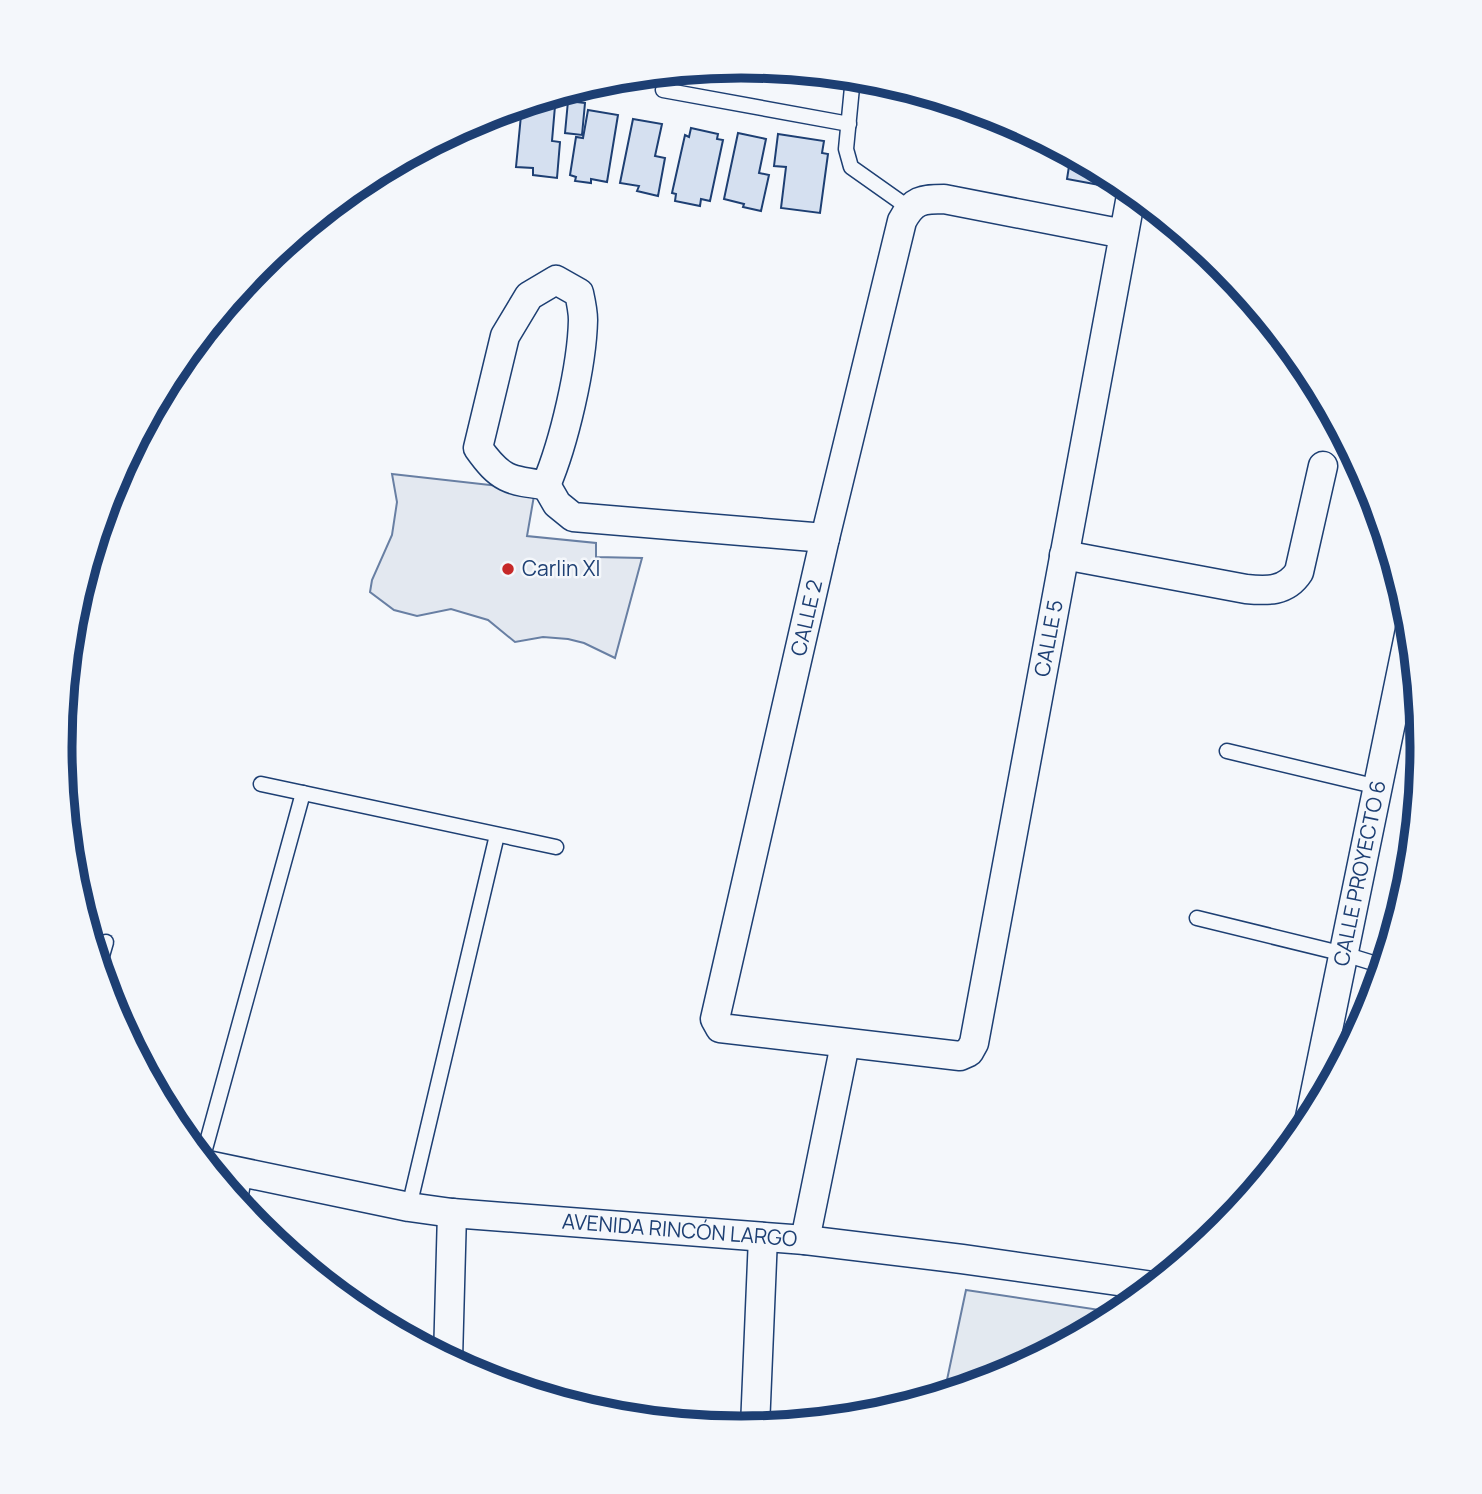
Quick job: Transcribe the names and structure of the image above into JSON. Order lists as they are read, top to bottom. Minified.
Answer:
{"streets":{"street":["CALLE 2","CALLE 5","CALLE PROYECTO 6","AVENIDA RINCÓN LARGO"]},"crossings":[["CALLE 2","CALLE 5"]],"places":["Carlin XI"]}
